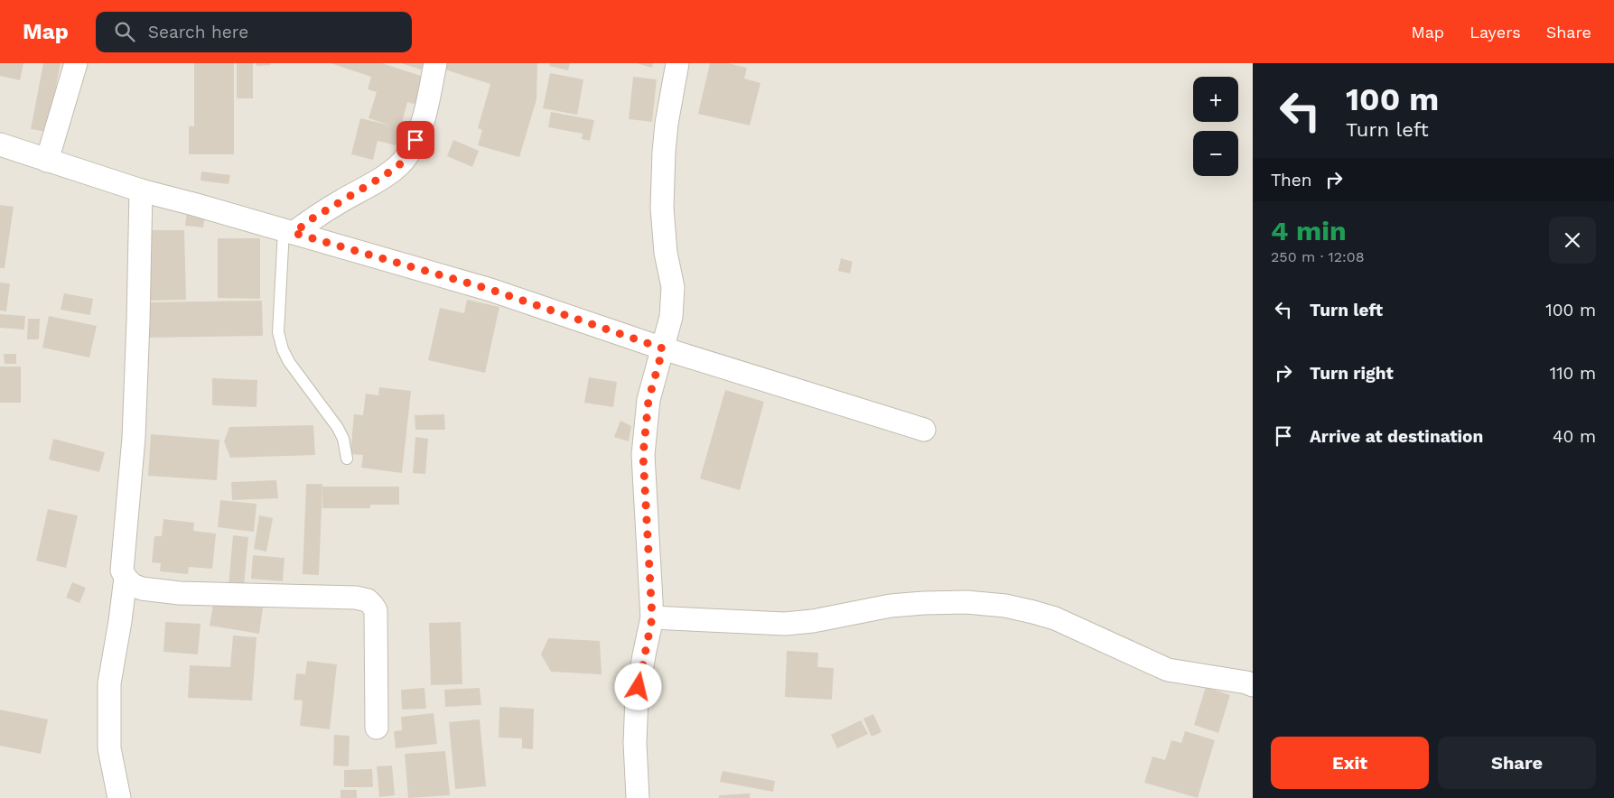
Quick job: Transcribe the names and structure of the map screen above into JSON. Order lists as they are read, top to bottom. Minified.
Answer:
{"page":{"header":"Map","search":"Search here","nav":["Map","Layers","Share"],"turn":["100 m","Turn left"],"map_buttons":["+","−"],"then":"Then","heading":["4 min","250 m · 12:08"],"list":[{"name":"Turn left","value":"100 m"},{"name":"Turn right","value":"110 m"},{"name":"Arrive at destination","value":"40 m"}],"buttons":["Exit","Share"]}}
